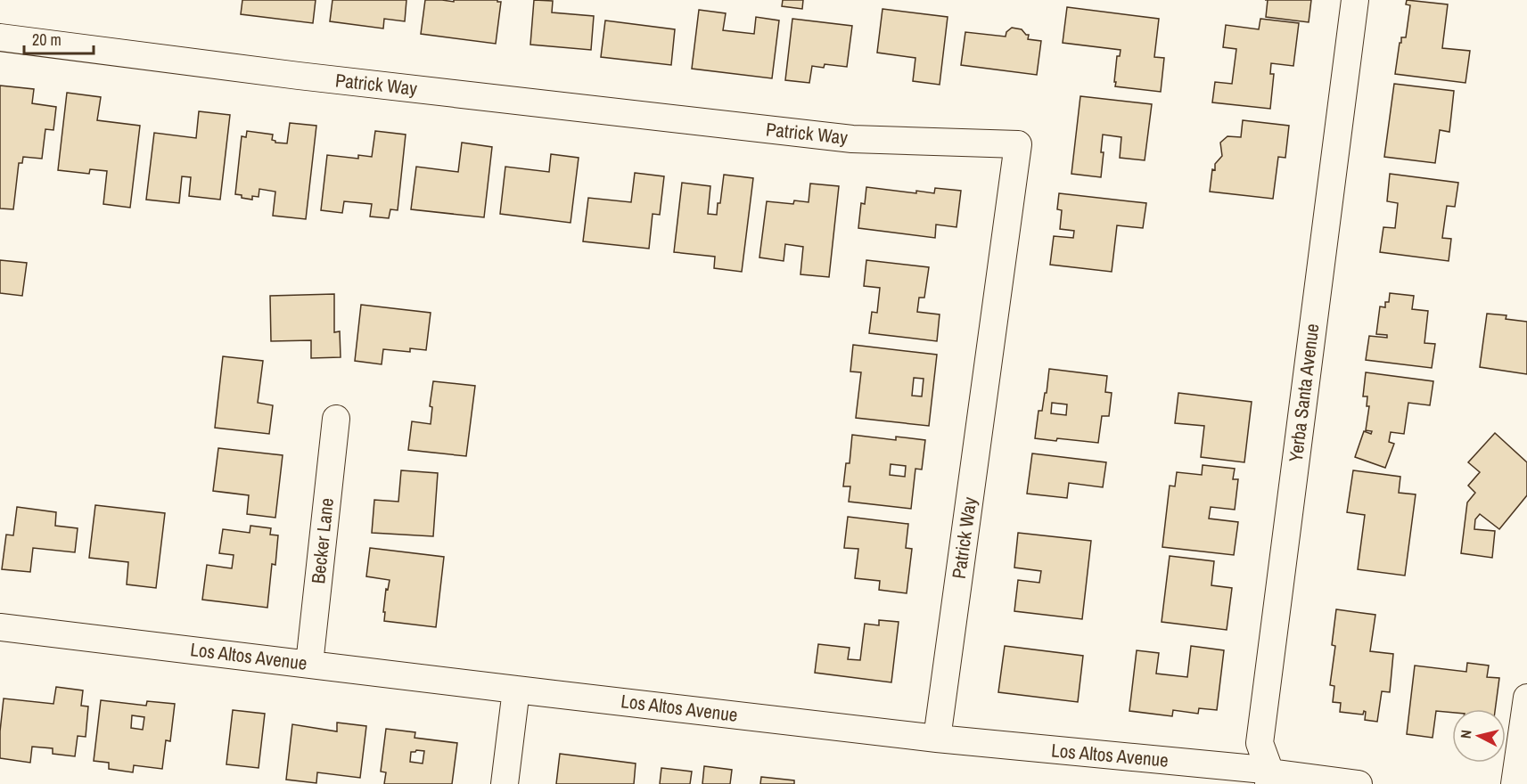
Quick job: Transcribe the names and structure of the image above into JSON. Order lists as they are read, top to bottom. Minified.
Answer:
{"streets":{"street":["Patrick Way","Yerba Santa Avenue","Becker Lane","Los Altos Avenue"]},"crossings":[["Patrick Way","Los Altos Avenue"],["Yerba Santa Avenue","Los Altos Avenue"],["Becker Lane","Los Altos Avenue"]],"scale_bar":"20 m","north":"left"}
